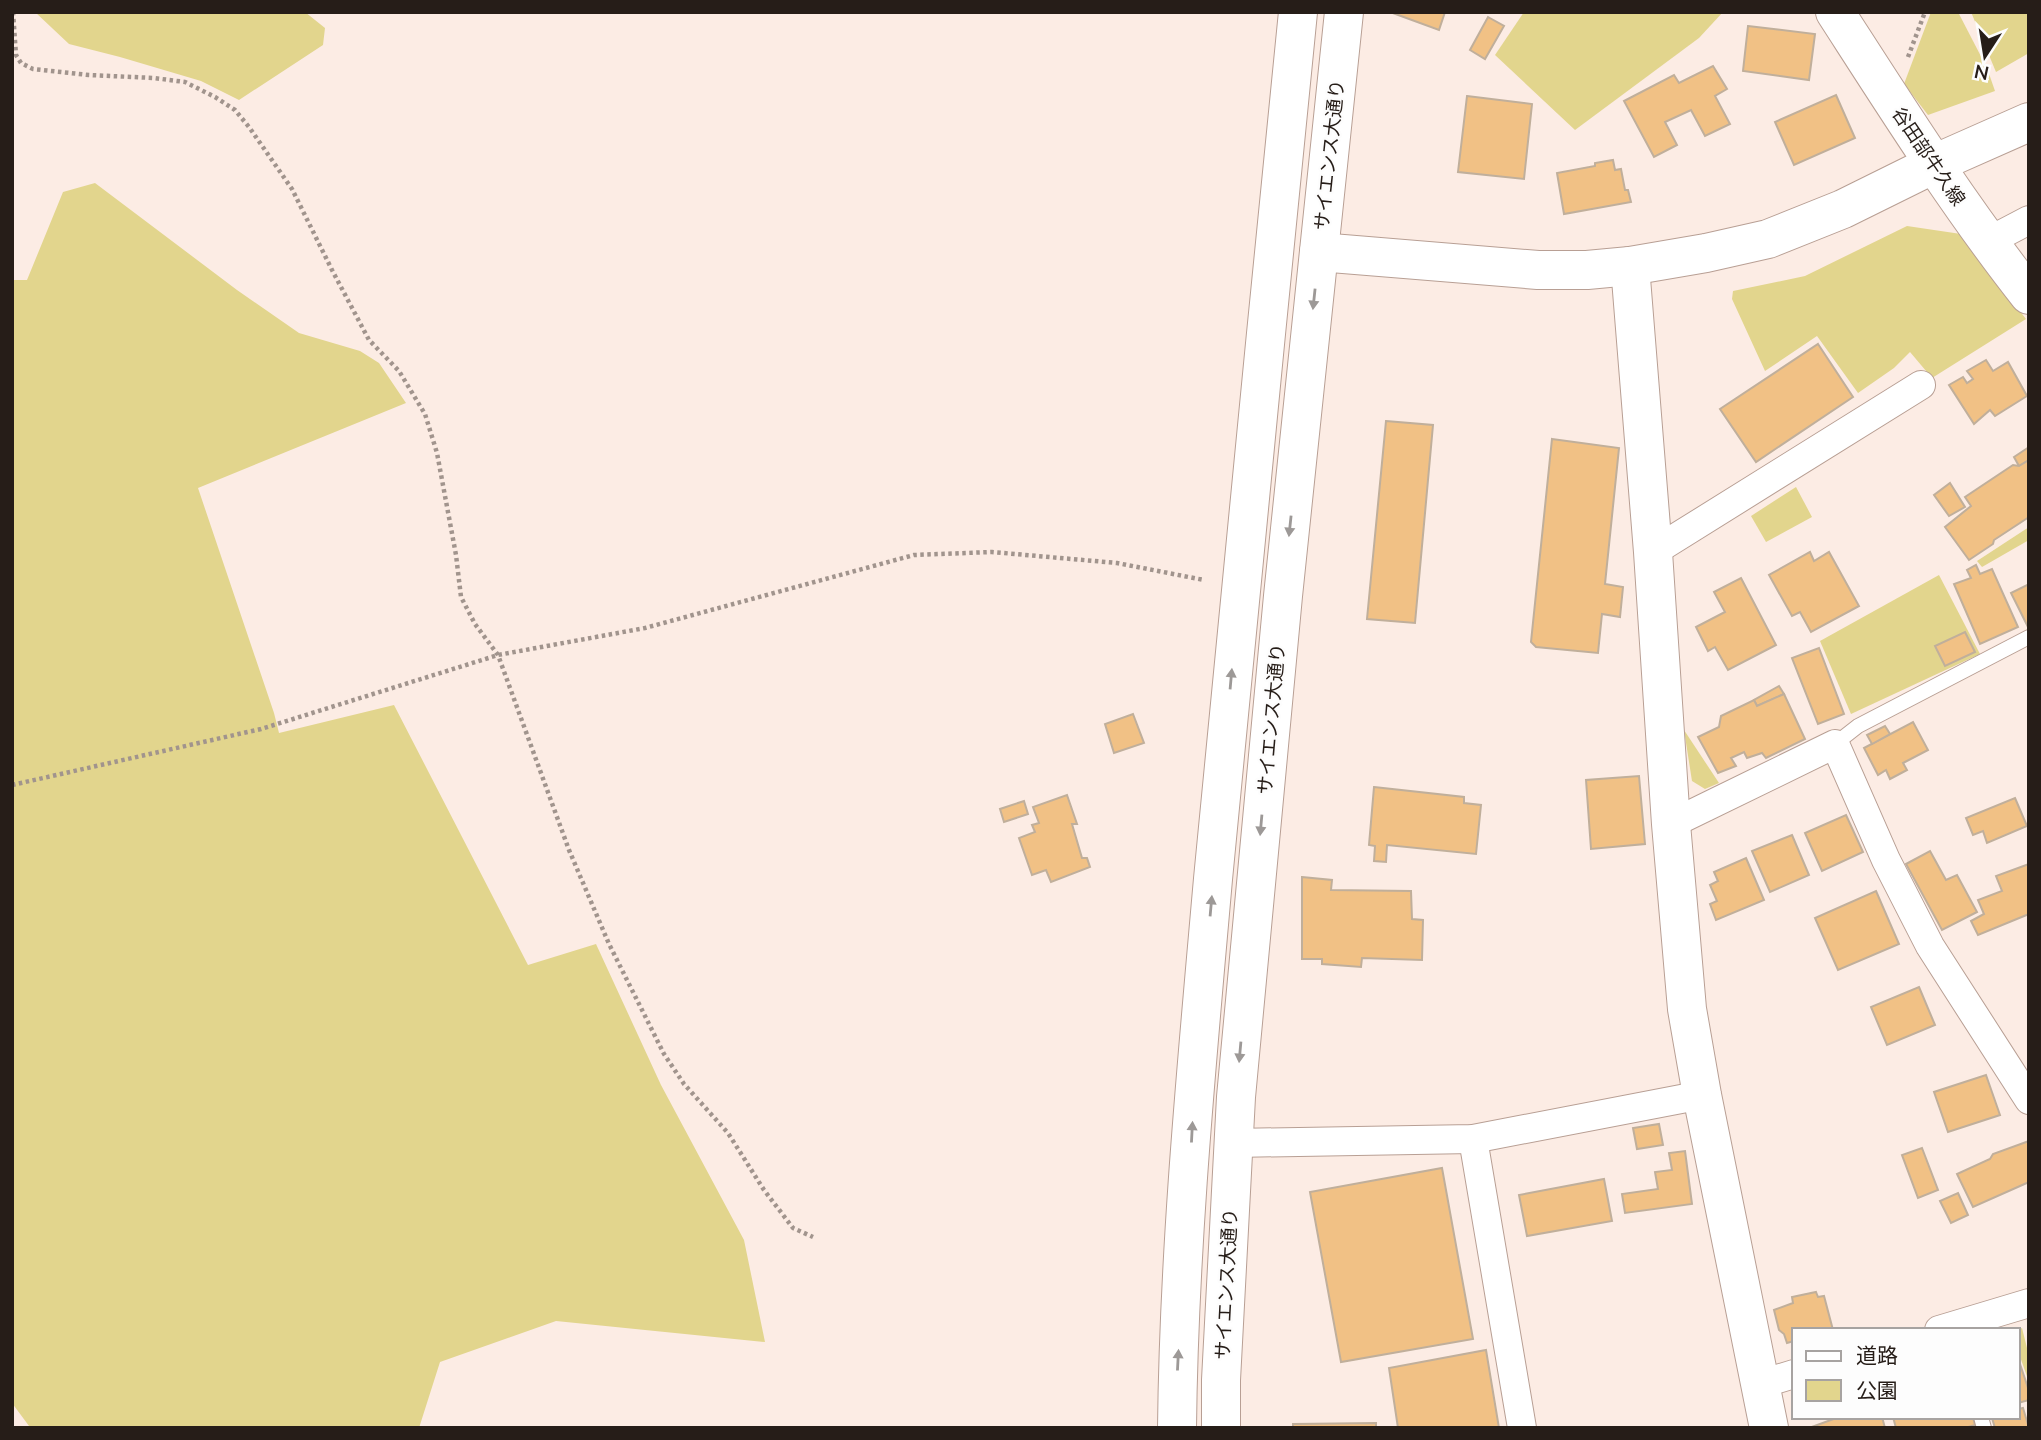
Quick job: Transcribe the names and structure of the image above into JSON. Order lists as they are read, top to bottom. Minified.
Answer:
{"streets":{"main road":["サイエンス大通り","谷田部牛久線"]},"legend":["道路","公園"],"north":"bottom"}
